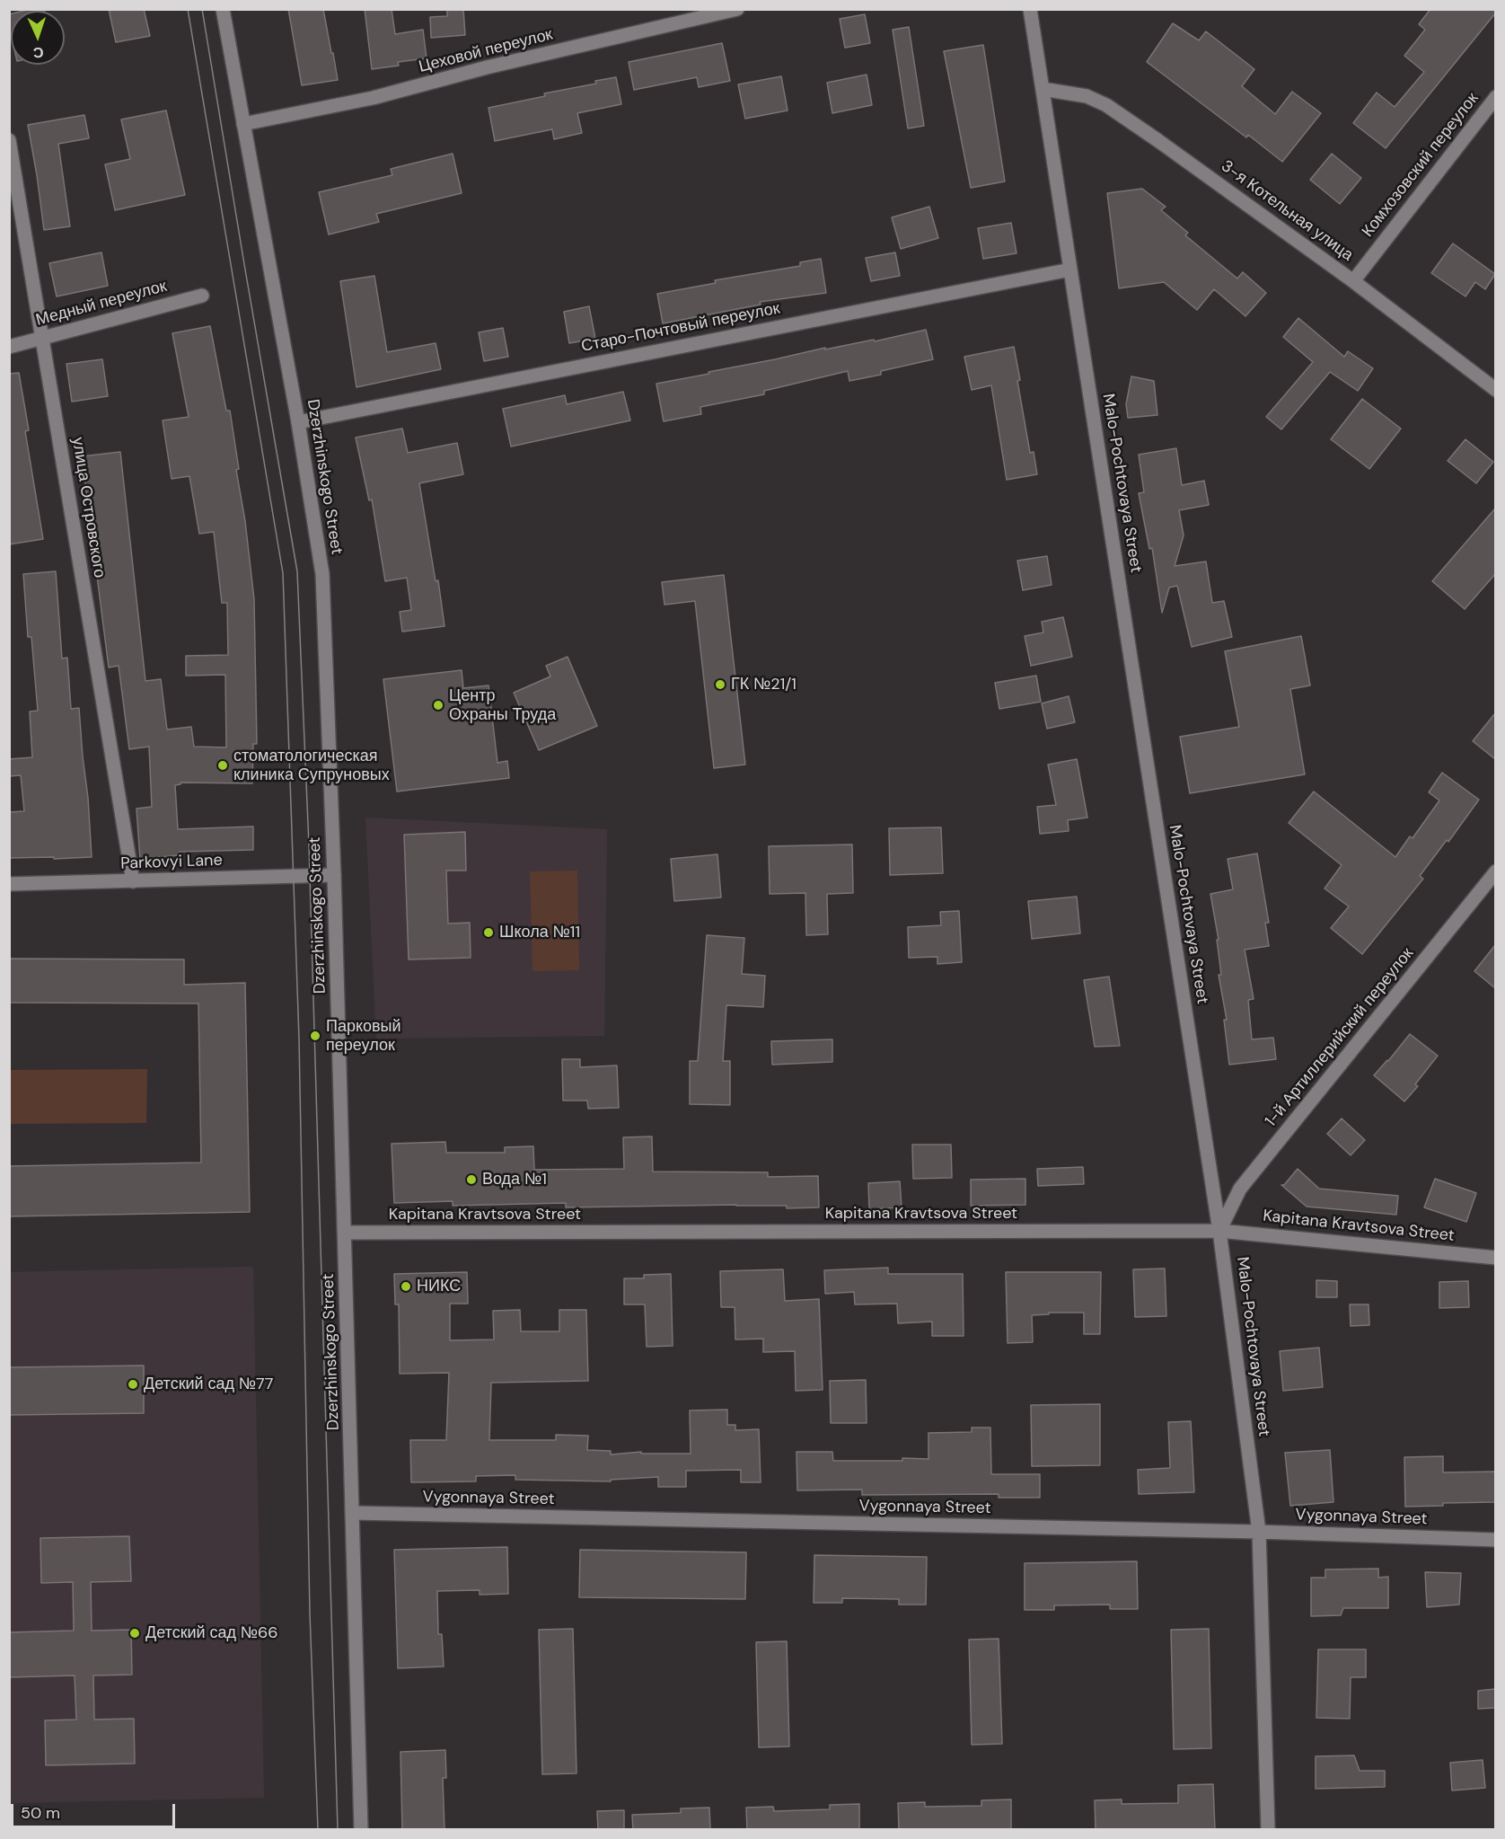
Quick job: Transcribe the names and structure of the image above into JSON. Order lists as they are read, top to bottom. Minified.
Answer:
{"streets":{"street":["Цеховой переулок","Комхозовский переулок","3-я Котельная улица","Медный переулок","Старо-Почтовый переулок","Dzerzhinskogo Street","Malo-Pochtovaya Street","улица Островского","Parkovyi Lane","1-й Артиллерийский переулок","Kapitana Kravtsova Street","Vygonnaya Street"]},"crossings":[["Цеховой переулок","Dzerzhinskogo Street"],["Комхозовский переулок","3-я Котельная улица"],["3-я Котельная улица","Malo-Pochtovaya Street"],["Медный переулок","улица Островского"],["Старо-Почтовый переулок","Dzerzhinskogo Street"],["Старо-Почтовый переулок","Malo-Pochtovaya Street"],["Dzerzhinskogo Street","Parkovyi Lane"],["Dzerzhinskogo Street","Kapitana Kravtsova Street"],["Dzerzhinskogo Street","Vygonnaya Street"],["Malo-Pochtovaya Street","1-й Артиллерийский переулок"],["Malo-Pochtovaya Street","Kapitana Kravtsova Street"],["Malo-Pochtovaya Street","Vygonnaya Street"],["улица Островского","Parkovyi Lane"],["1-й Артиллерийский переулок","Kapitana Kravtsova Street"]],"places":["ГК №21/1","Центр Охраны Труда","стоматологическая клиника Супруновых","Школа №11","Парковый переулок","Вода №1","НИКС","Детский сад №77","Детский сад №66"],"scale_bar":"50 m","north":"bottom"}
